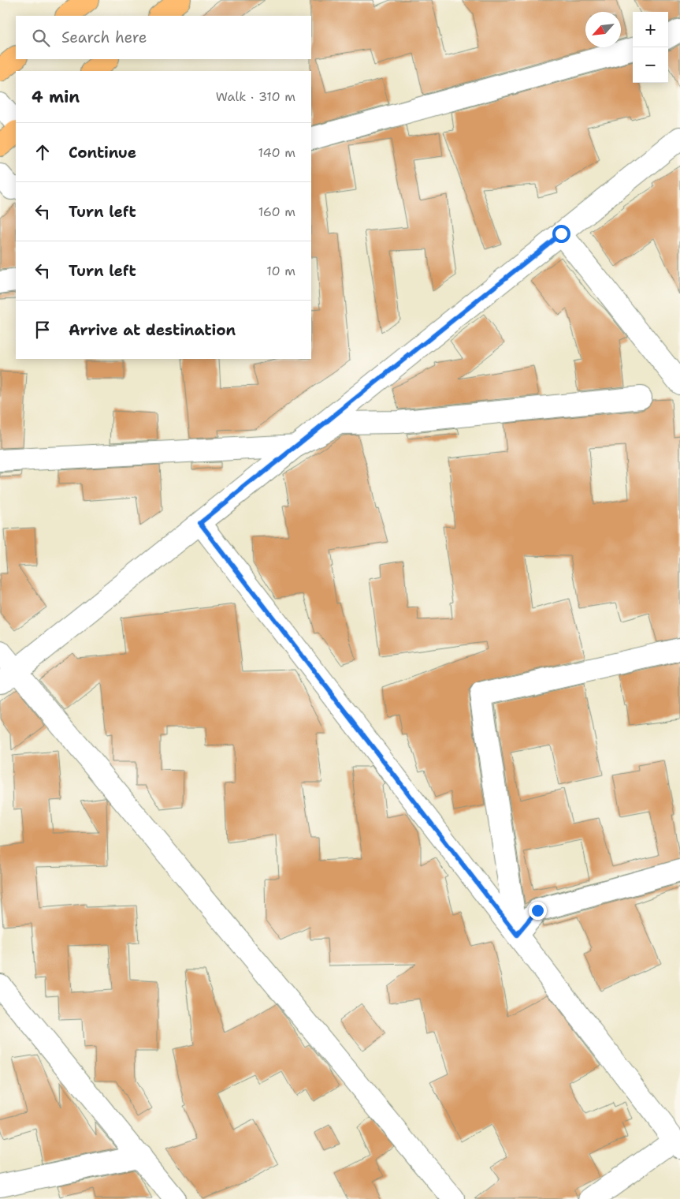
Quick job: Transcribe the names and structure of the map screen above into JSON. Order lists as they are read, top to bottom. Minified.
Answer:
{"north":"bottom left","page":{"map_buttons":["+","−"],"search":"Search here","heading":["4 min","Walk · 310 m"],"list":[["Continue","140 m"],["Turn left","160 m"],["Turn left","10 m"],"Arrive at destination"]}}
